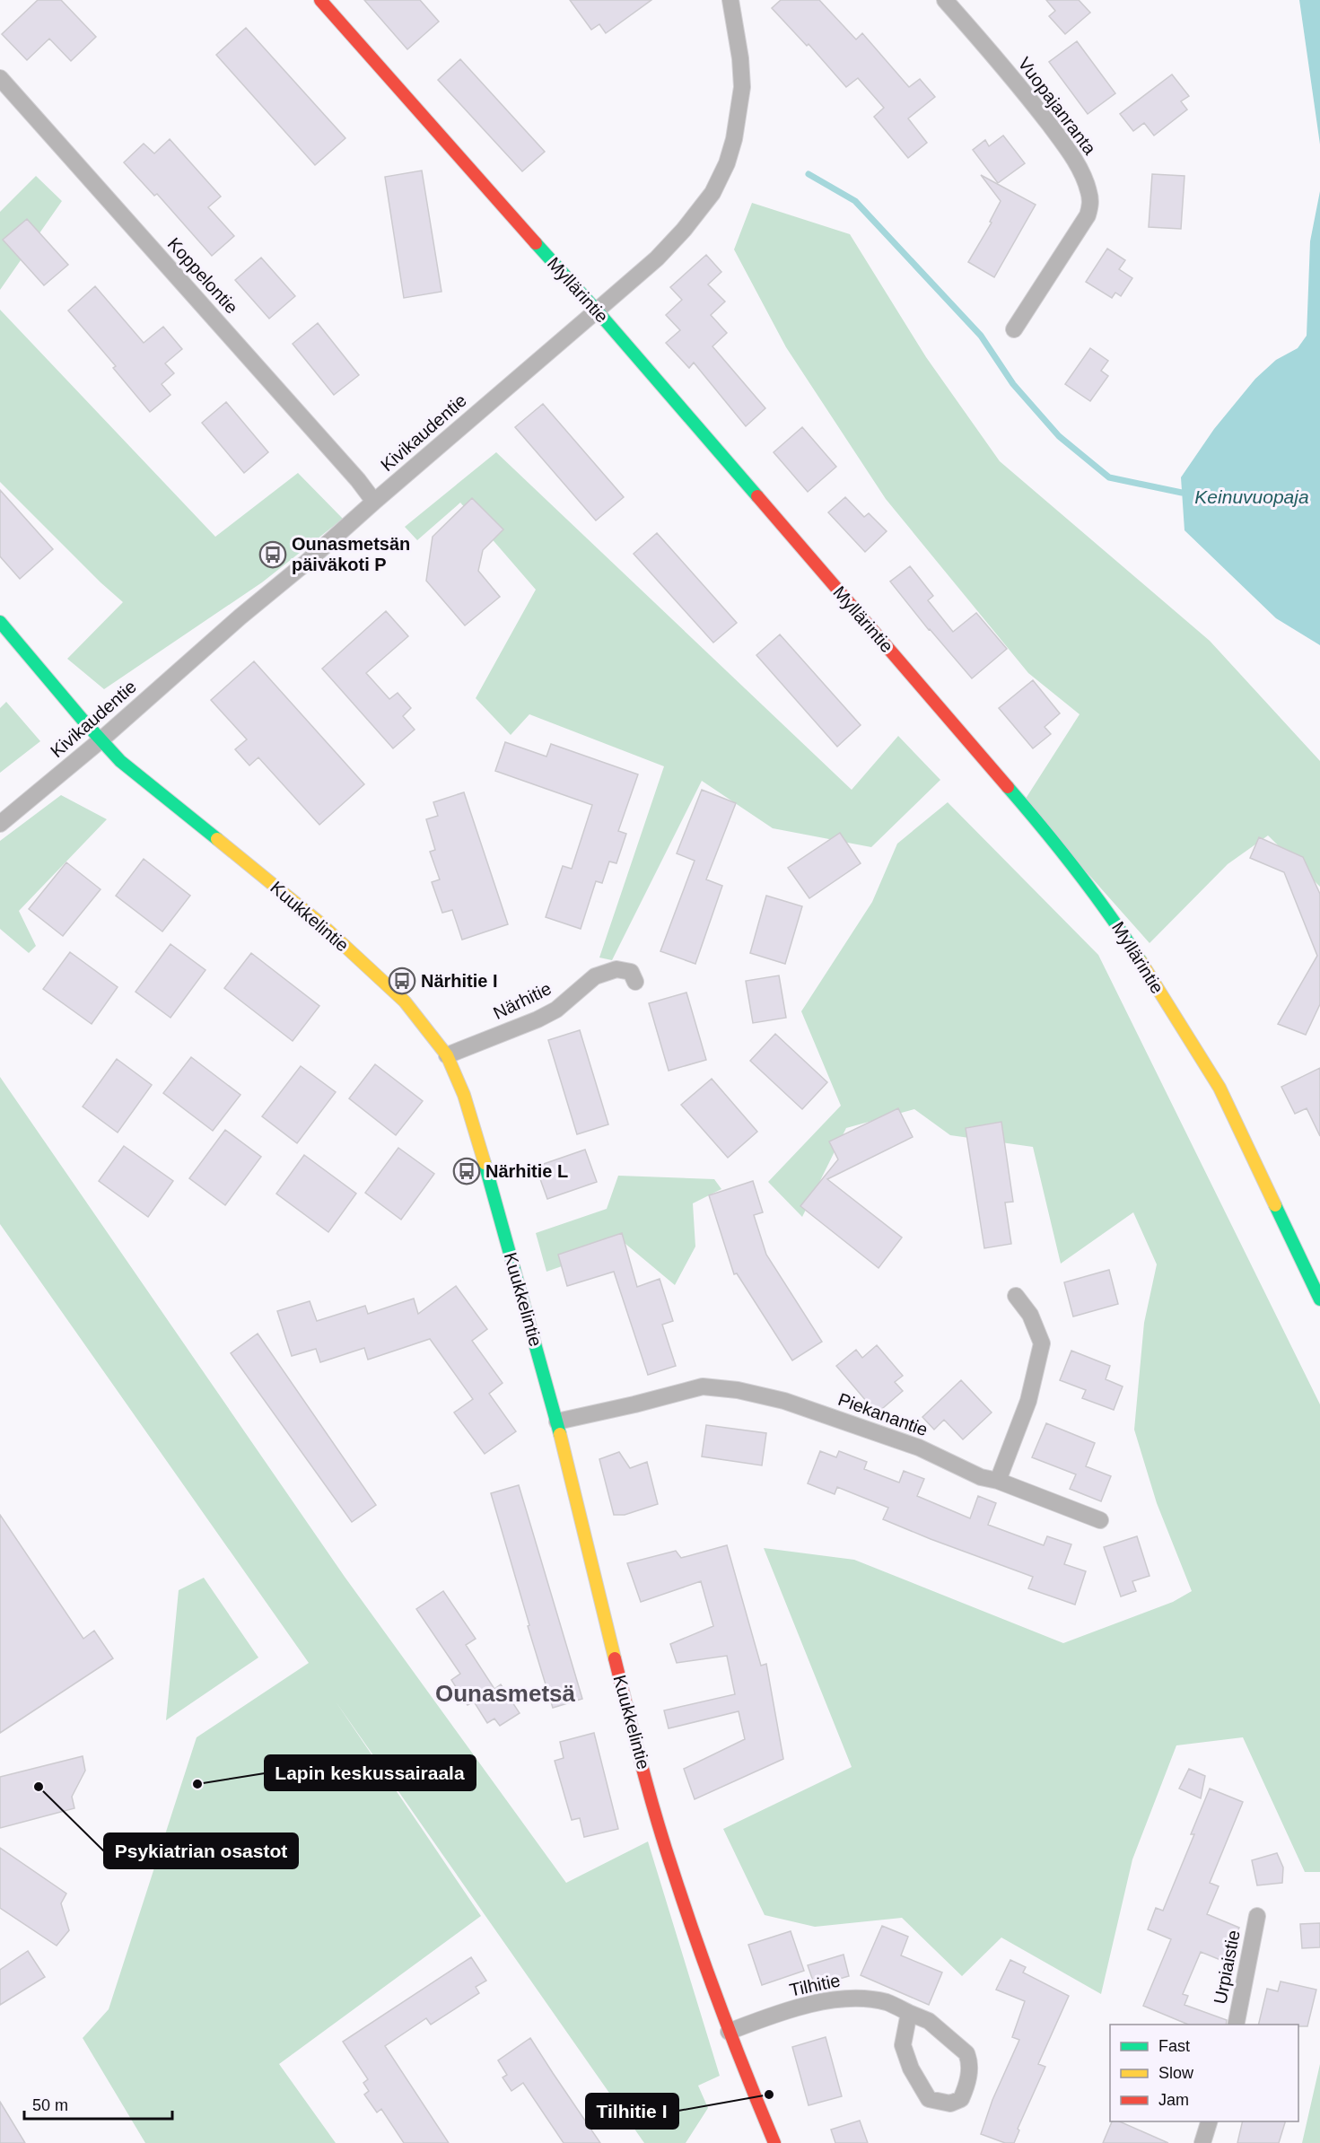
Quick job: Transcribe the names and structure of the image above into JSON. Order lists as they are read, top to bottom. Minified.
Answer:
{"streets":{"street":["Vuopajanranta","Koppelontie","Myllärintie","Kivikaudentie","Kuukkelintie","Närhitie","Piekanantie","Urpiaistie","Tilhitie"]},"crossings":[["Koppelontie","Kivikaudentie"],["Myllärintie","Kivikaudentie"],["Kivikaudentie","Kuukkelintie"],["Kuukkelintie","Närhitie"],["Kuukkelintie","Piekanantie"],["Kuukkelintie","Tilhitie"]],"districts":["Ounasmetsä"],"water":["Keinuvuopaja"],"places":{"bus stop":["Ounasmetsän päiväkoti P","Närhitie I","Närhitie L"],"other":["Lapin keskussairaala","Psykiatrian osastot","Tilhitie I"]},"legend":["Fast","Slow","Jam"],"scale_bar":"50 m"}
